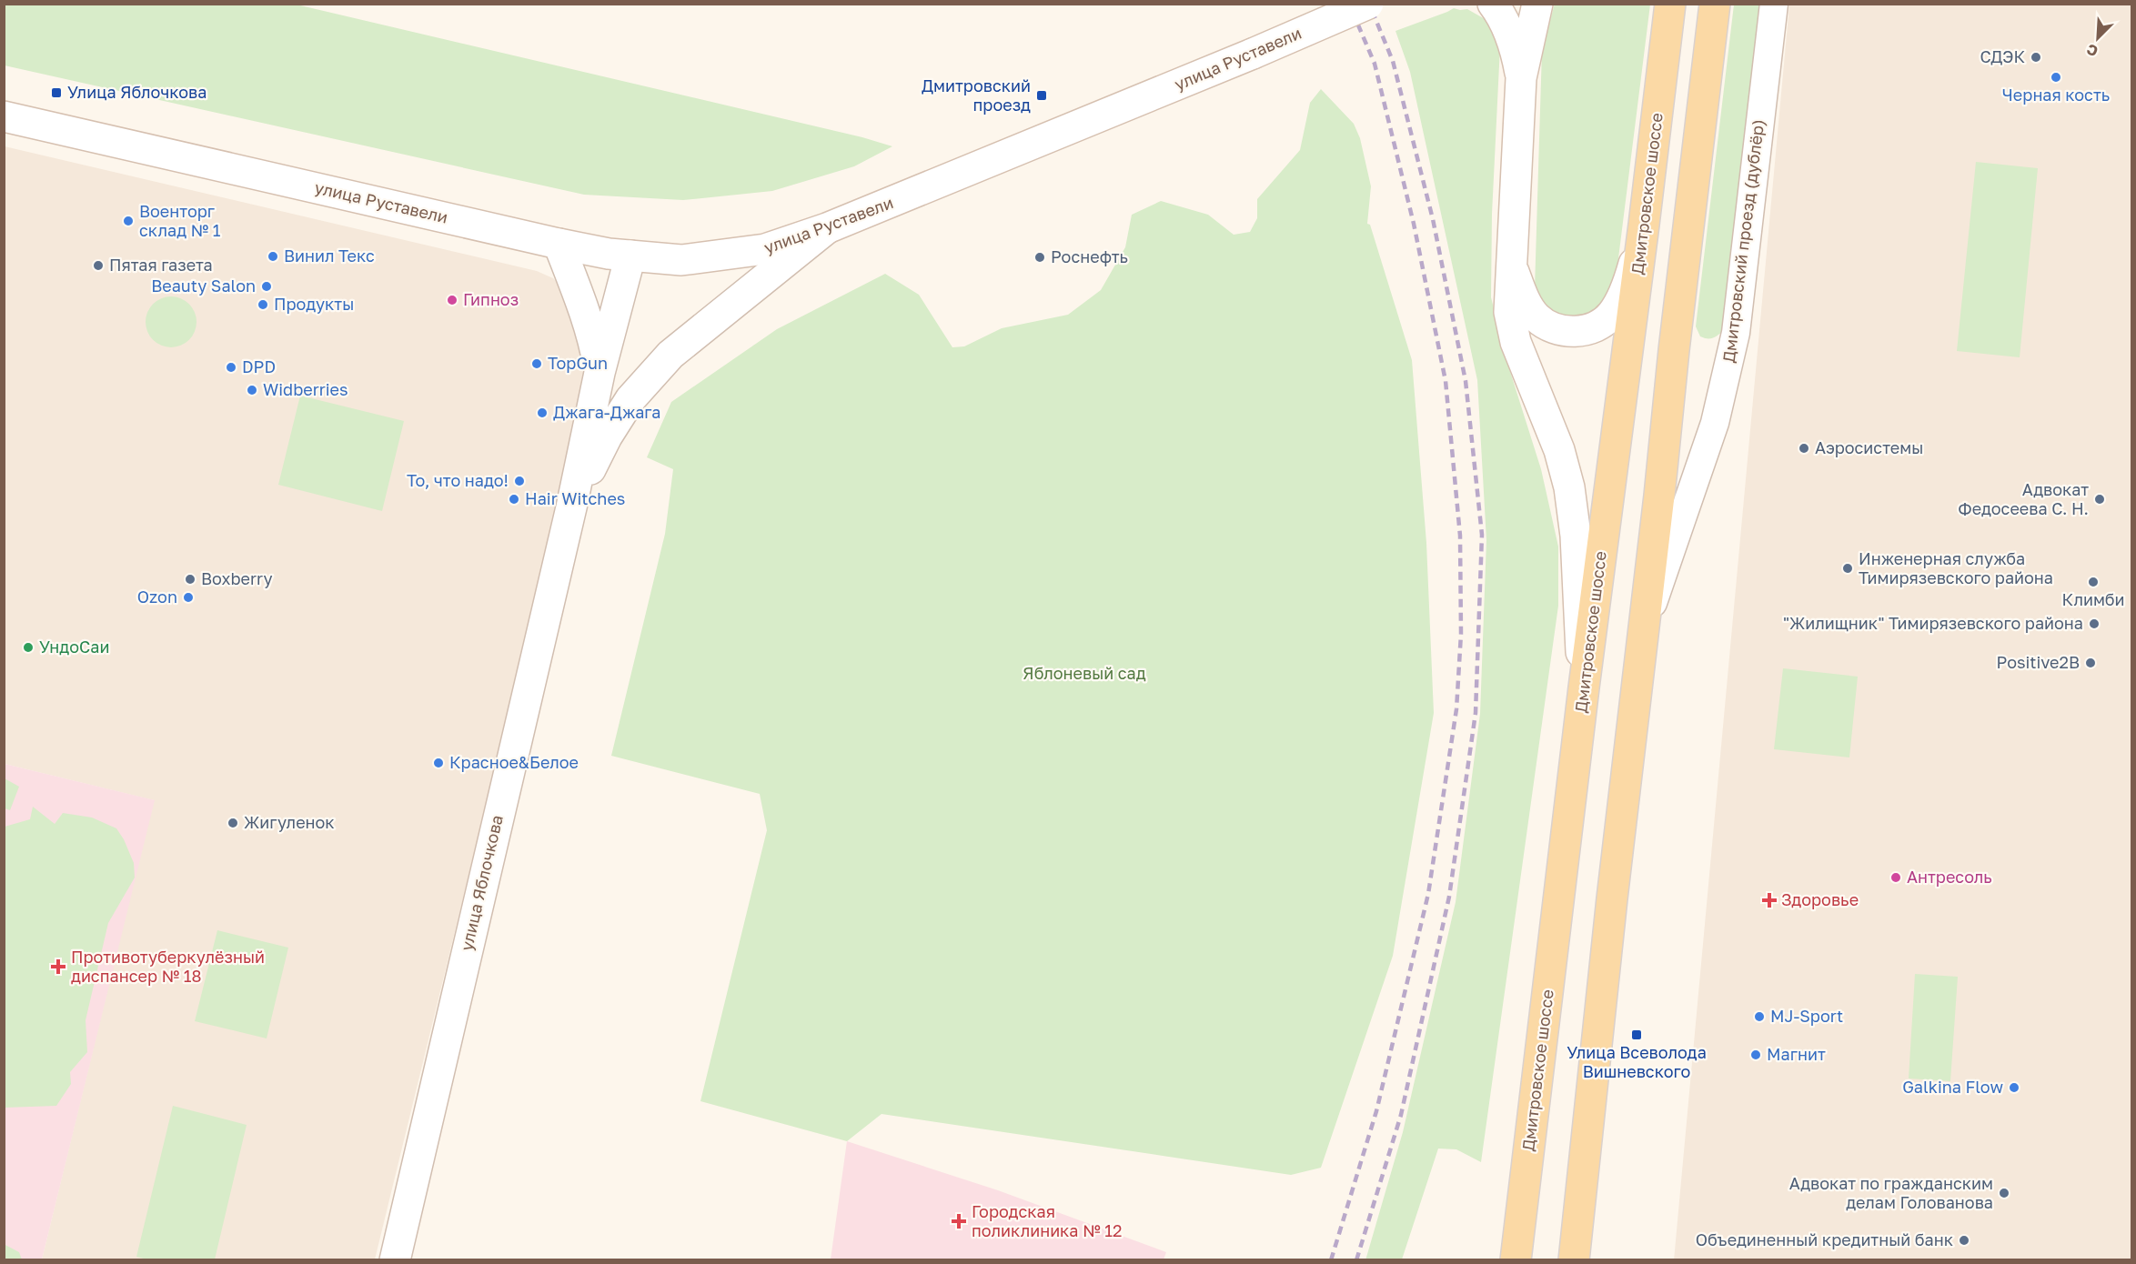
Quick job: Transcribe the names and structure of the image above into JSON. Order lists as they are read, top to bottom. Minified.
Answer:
{"streets":{"main road":["улица Руставели","Дмитровское шоссе","улица Яблочкова"],"street":["Дмитровский проезд (дублёр)"]},"parks":["Яблоневый сад"],"places":{"other":["СДЭК","Черная кость","Военторг склад № 1","Винил Текс","Роснефть","Пятая газета","Beauty Salon","Гипноз","Продукты","TopGun","DPD","Widberries","Джага-Джага","Аэросистемы","То, что надо!","Hair Witches","Адвокат Федосеева С. Н.","Инженерная служба Тимирязевского района","Boxberry","Климби","Ozon","\"Жилищник\" Тимирязевского района","УндоСаи","Positive2B","Красное&Белое","Жигуленок","Антресоль","MJ-Sport","Магнит","Galkina Flow","Адвокат по гражданским делам Голованова","Объединенный кредитный банк"],"transit":["Улица Яблочкова","Дмитровский проезд","Улица Всеволода Вишневского"],"health":["Здоровье","Противотуберкулёзный диспансер № 18","Городская поликлиника № 12"]},"north":"bottom left"}
